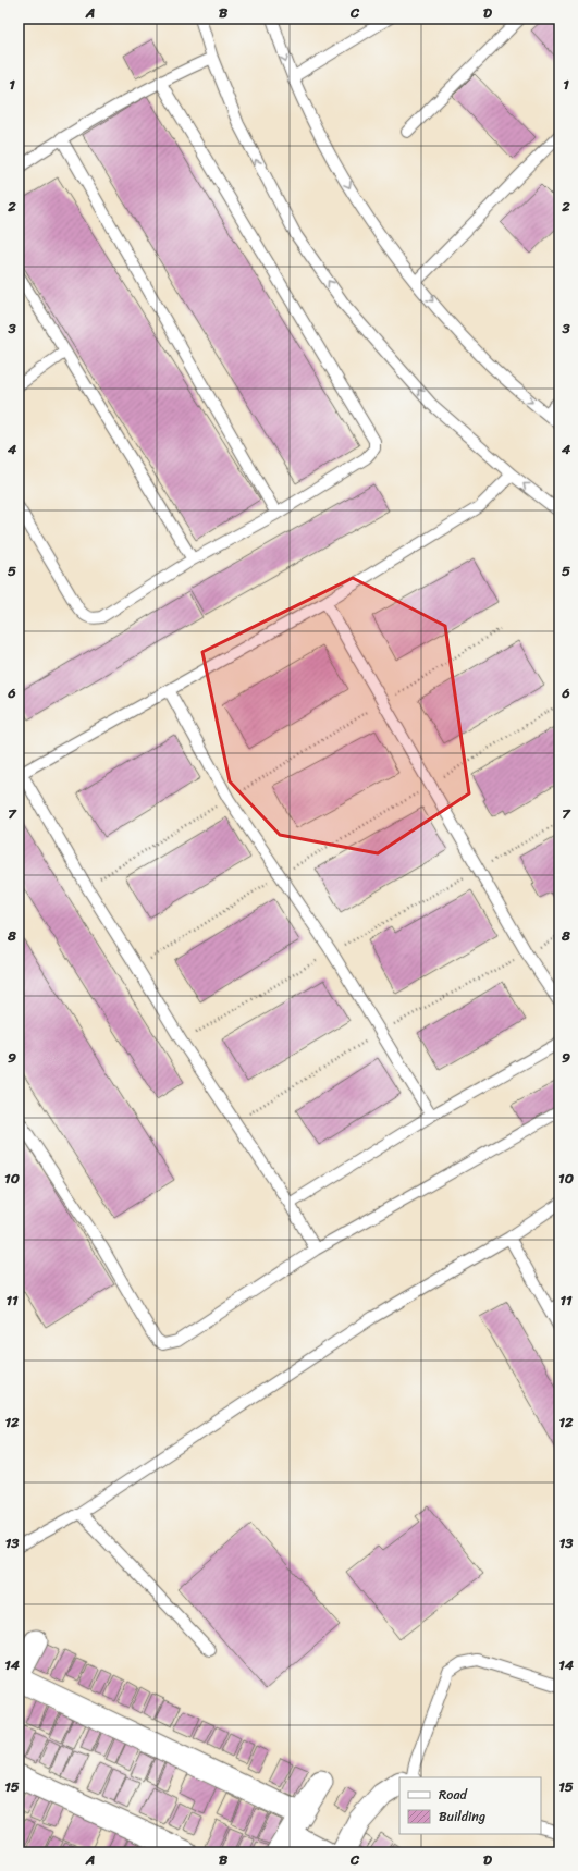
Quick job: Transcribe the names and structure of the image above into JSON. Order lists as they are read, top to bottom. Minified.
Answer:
{"legend":["Road","Building"],"grid":{"columns":["A","B","C","D"],"rows":["1","2","3","4","5","6","7","8","9","10","11","12","13","14","15"]}}
